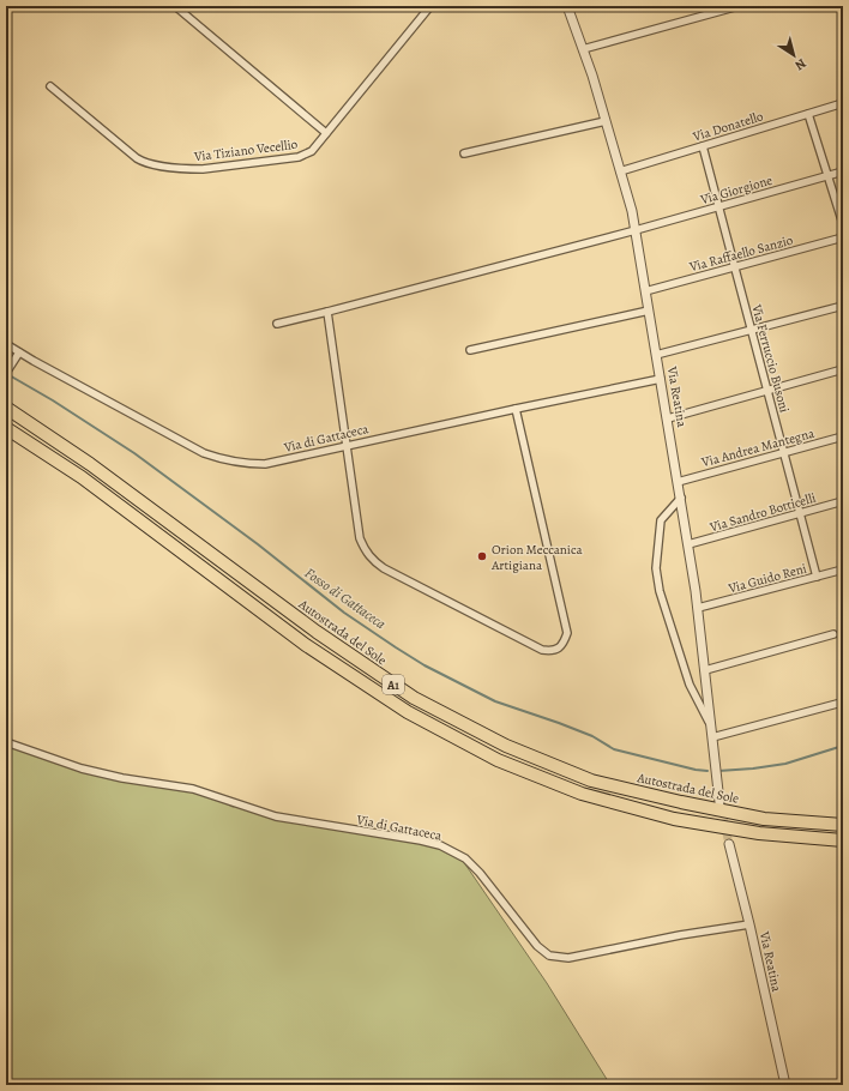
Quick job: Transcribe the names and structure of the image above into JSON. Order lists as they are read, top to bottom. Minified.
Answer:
{"streets":{"highway":["Autostrada del Sole","A1"],"street":["Via Donatello","Via Tiziano Vecellio","Via Giorgione","Via Raffaello Sanzio","Via Ferruccio Busoni","Via Reatina","Via di Gattaceca","Via Andrea Mantegna","Via Sandro Botticelli","Via Guido Reni"]},"crossings":[["Via Donatello","Via Ferruccio Busoni"],["Via Donatello","Via Reatina"],["Via Giorgione","Via Ferruccio Busoni"],["Via Giorgione","Via Reatina"],["Via Raffaello Sanzio","Via Ferruccio Busoni"],["Via Raffaello Sanzio","Via Reatina"],["Via Ferruccio Busoni","Via Andrea Mantegna"],["Via Ferruccio Busoni","Via Sandro Botticelli"],["Via Ferruccio Busoni","Via Guido Reni"],["Via Reatina","Via di Gattaceca"],["Via Reatina","Via Andrea Mantegna"],["Via Reatina","Via Sandro Botticelli"],["Via Reatina","Via Guido Reni"]],"water":["Fosso di Gattaceca"],"places":["Orion Meccanica Artigiana"],"north":"bottom right"}
